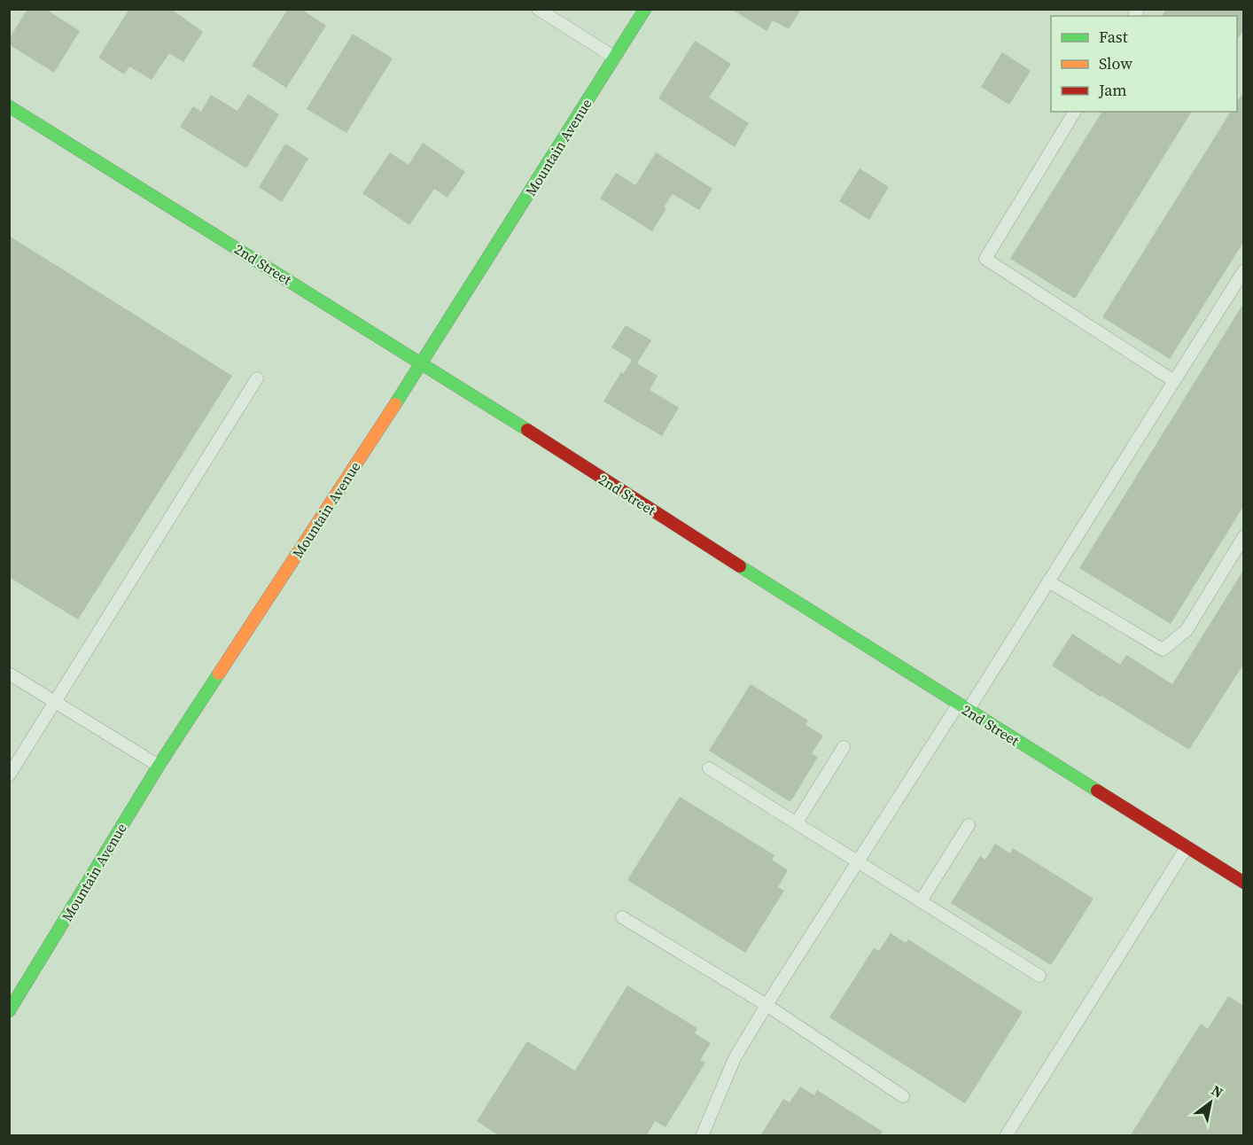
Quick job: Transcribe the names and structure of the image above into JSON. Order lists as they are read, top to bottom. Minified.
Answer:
{"streets":{"main road":["Mountain Avenue","2nd Street"]},"crossings":[["Mountain Avenue","2nd Street"]],"legend":["Fast","Slow","Jam"],"north":"top right"}
